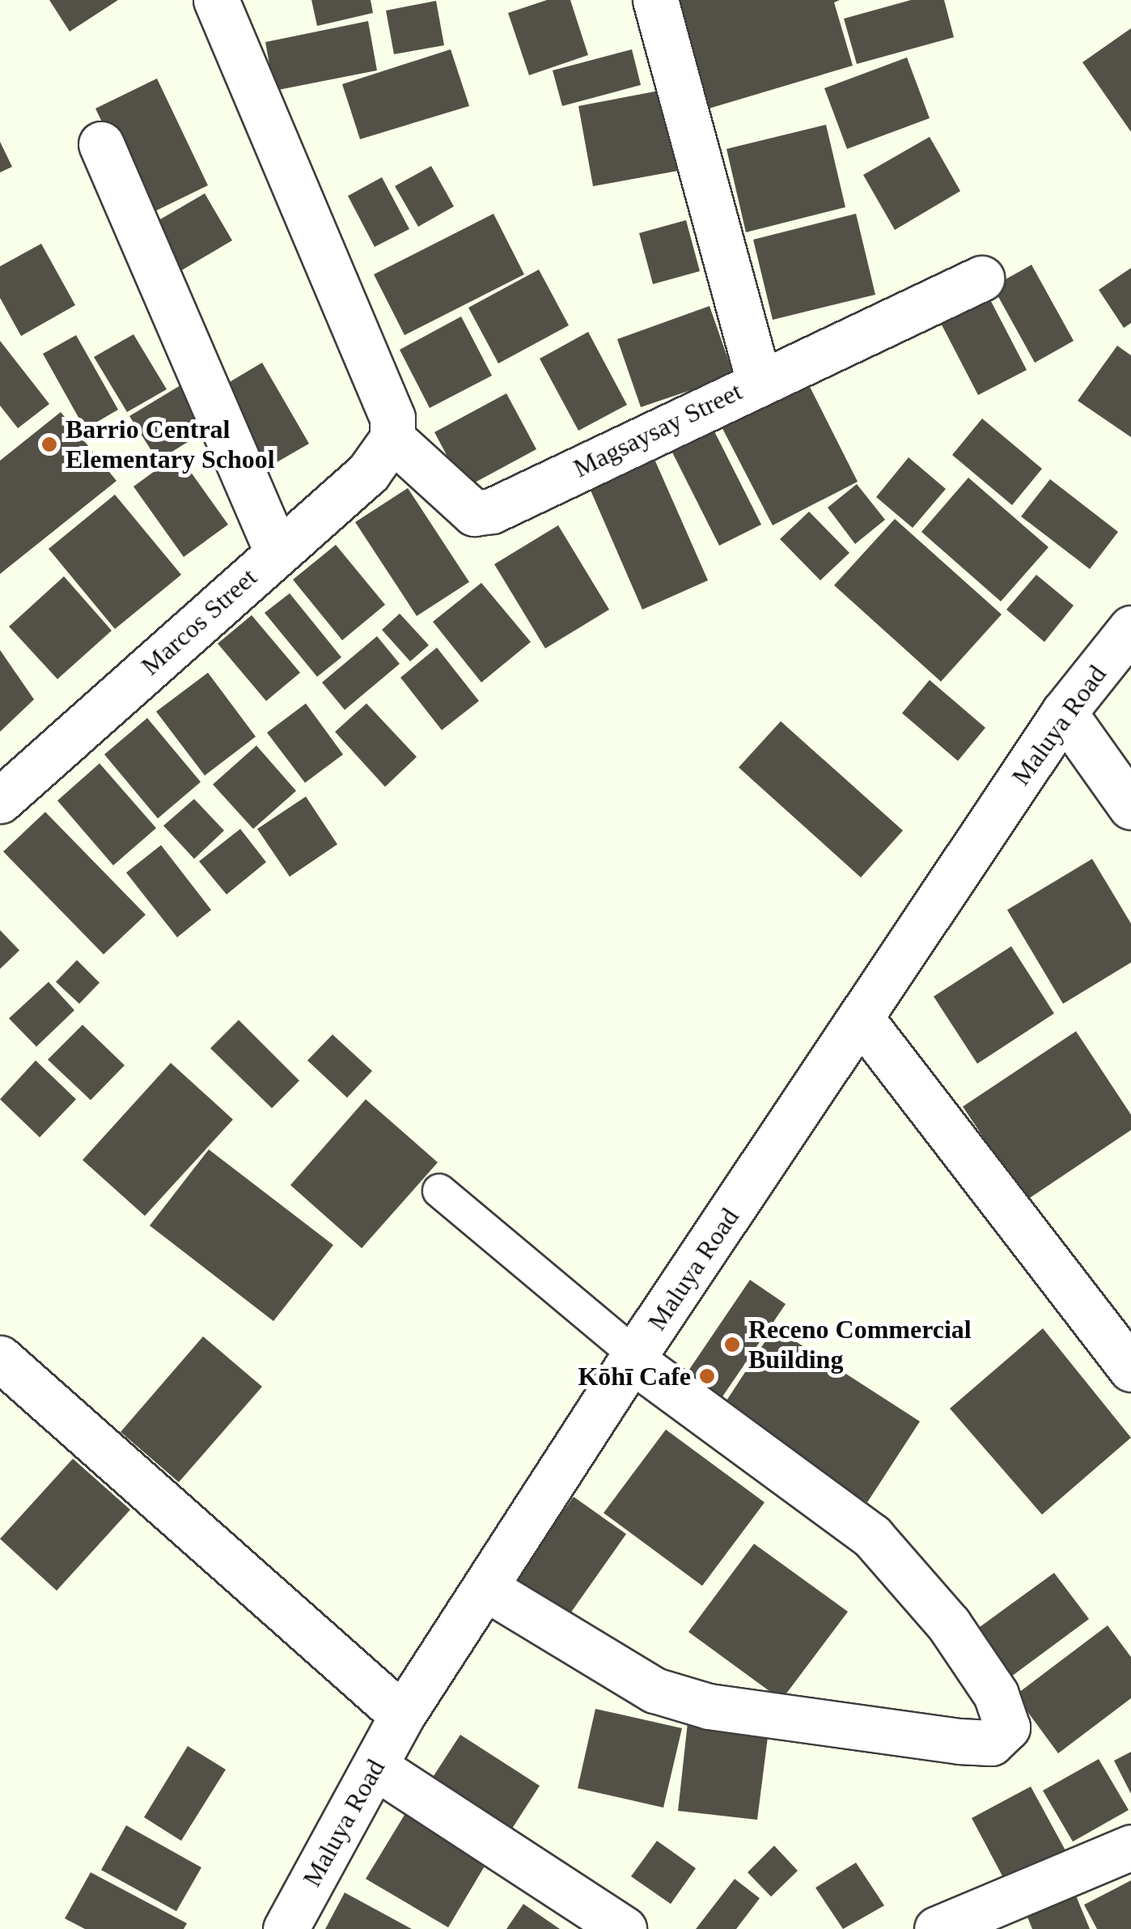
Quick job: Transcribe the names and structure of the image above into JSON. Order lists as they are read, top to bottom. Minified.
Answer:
{"streets":{"street":["Magsaysay Street","Marcos Street","Maluya Road"]},"crossings":[["Magsaysay Street","Marcos Street"]],"places":["Barrio Central Elementary School","Receno Commercial Building","Kōhī Cafe"]}
